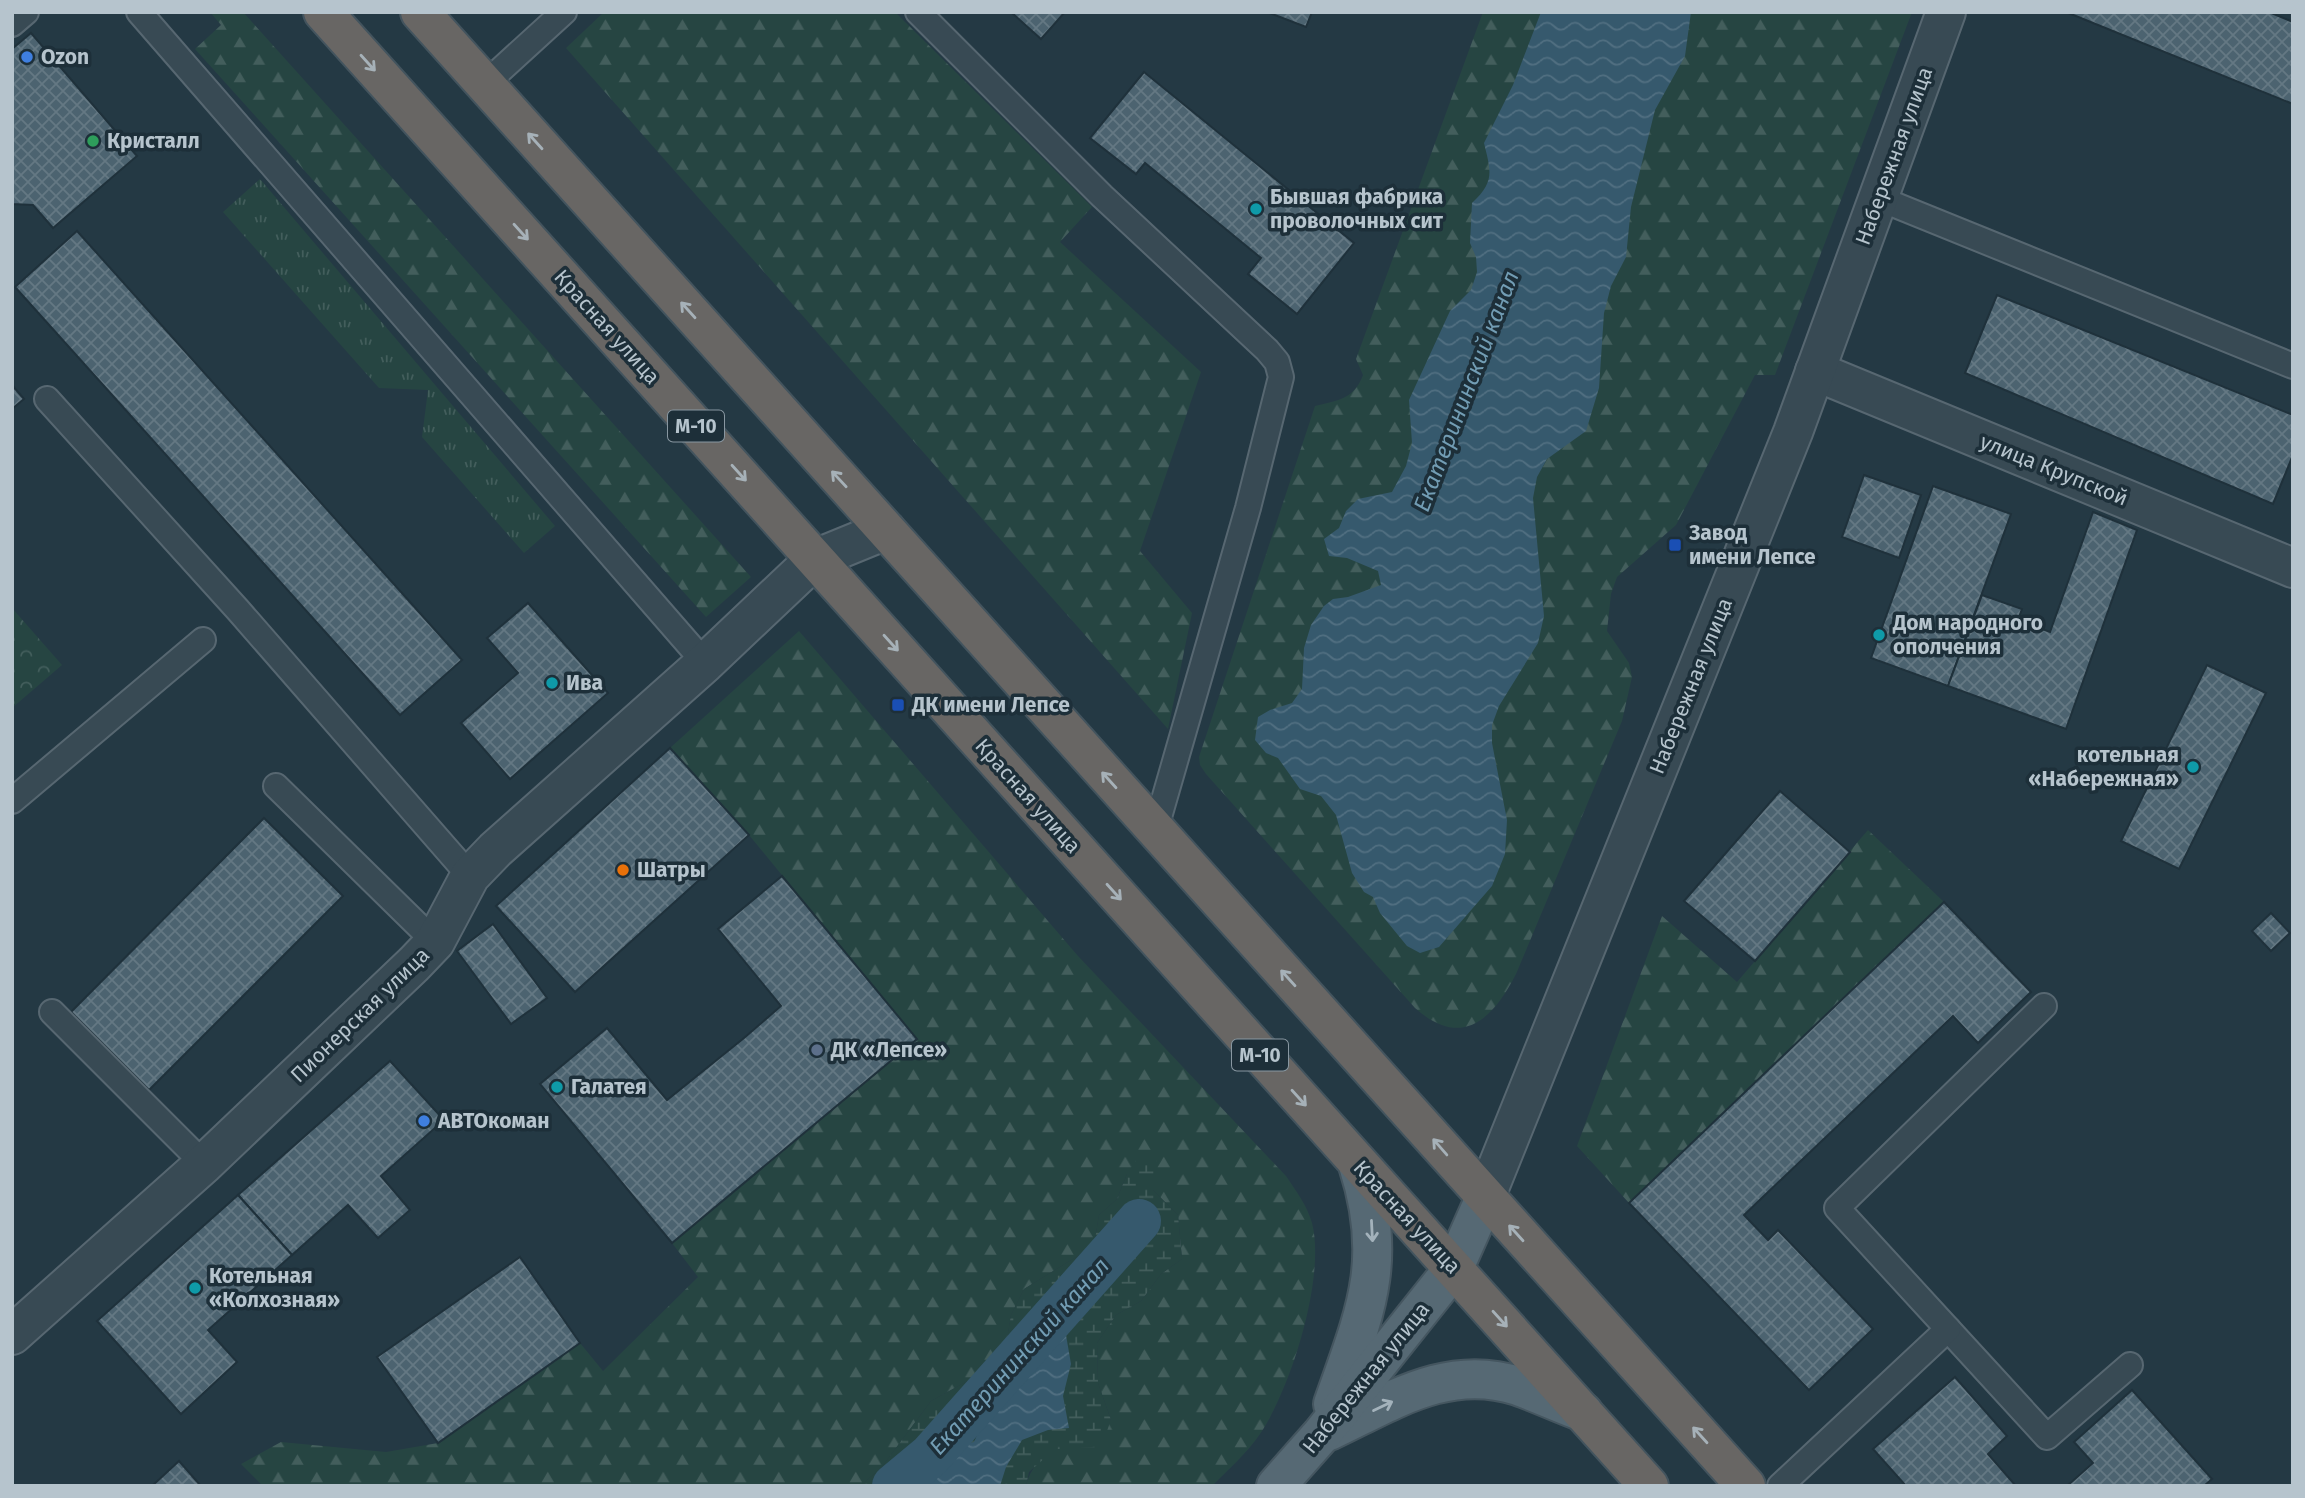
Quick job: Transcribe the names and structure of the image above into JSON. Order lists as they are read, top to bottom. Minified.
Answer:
{"streets":{"highway":["Красная улица","М-10"],"main road":["Набережная улица"],"street":["улица Крупской","Пионерская улица"]},"crossings":[["Набережная улица","Красная улица"],["Набережная улица","улица Крупской"],["Красная улица","Пионерская улица"]],"water":["Екатерининский канал"],"places":{"other":["Ozon","Кристалл","Бывшая фабрика проволочных сит","Дом народного ополчения","Ива","котельная «Набережная»","Шатры","ДК «Лепсе»","Галатея","АВТОкоман","Котельная «Колхозная»"],"transit":["Завод имени Лепсе","ДК имени Лепсе"]}}
